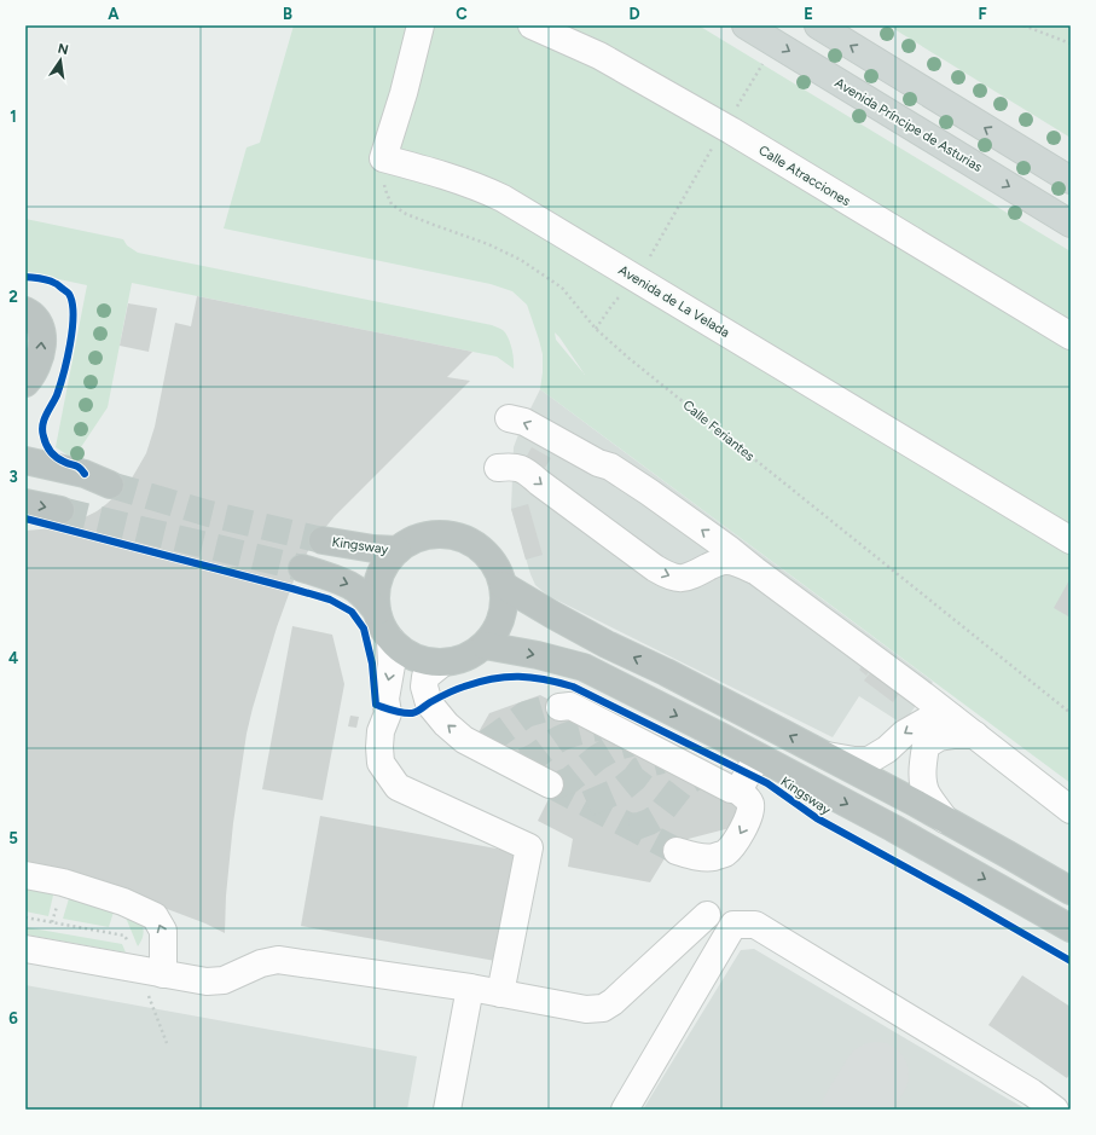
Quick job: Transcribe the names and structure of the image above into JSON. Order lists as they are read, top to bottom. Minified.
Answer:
{"streets":{"highway":["Kingsway"],"main road":["Avenida Príncipe de Asturias"],"lane":["Calle Atracciones","Avenida de La Velada"],"path":["Calle Feriantes"]},"crossings":[["Avenida de La Velada","Calle Feriantes"]],"north":"top","grid":{"columns":["A","B","C","D","E","F"],"rows":["1","2","3","4","5","6"]}}
